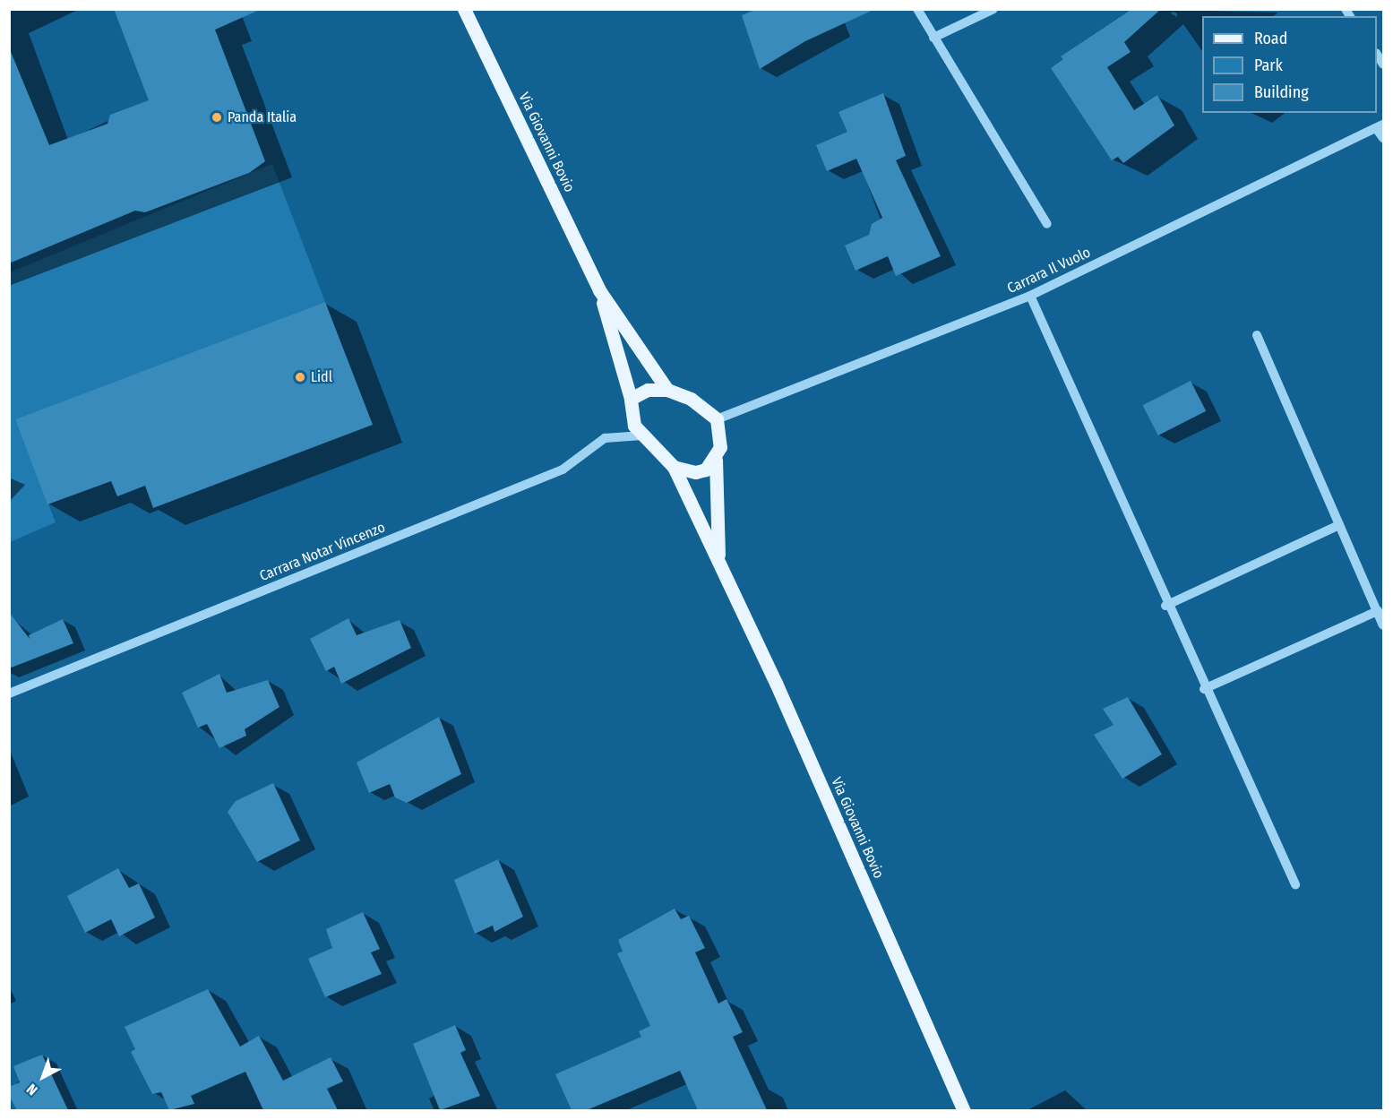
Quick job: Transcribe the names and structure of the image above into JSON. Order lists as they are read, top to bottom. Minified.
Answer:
{"streets":{"main road":["Via Giovanni Bovio"],"street":["Carrara Il Vuolo","Carrara Notar Vincenzo"]},"crossings":[["Via Giovanni Bovio","Carrara Il Vuolo"],["Via Giovanni Bovio","Carrara Notar Vincenzo"],["Carrara Il Vuolo","Carrara Notar Vincenzo"]],"places":["Panda Italia","Lidl"],"legend":["Road","Park","Building"],"north":"bottom left"}
